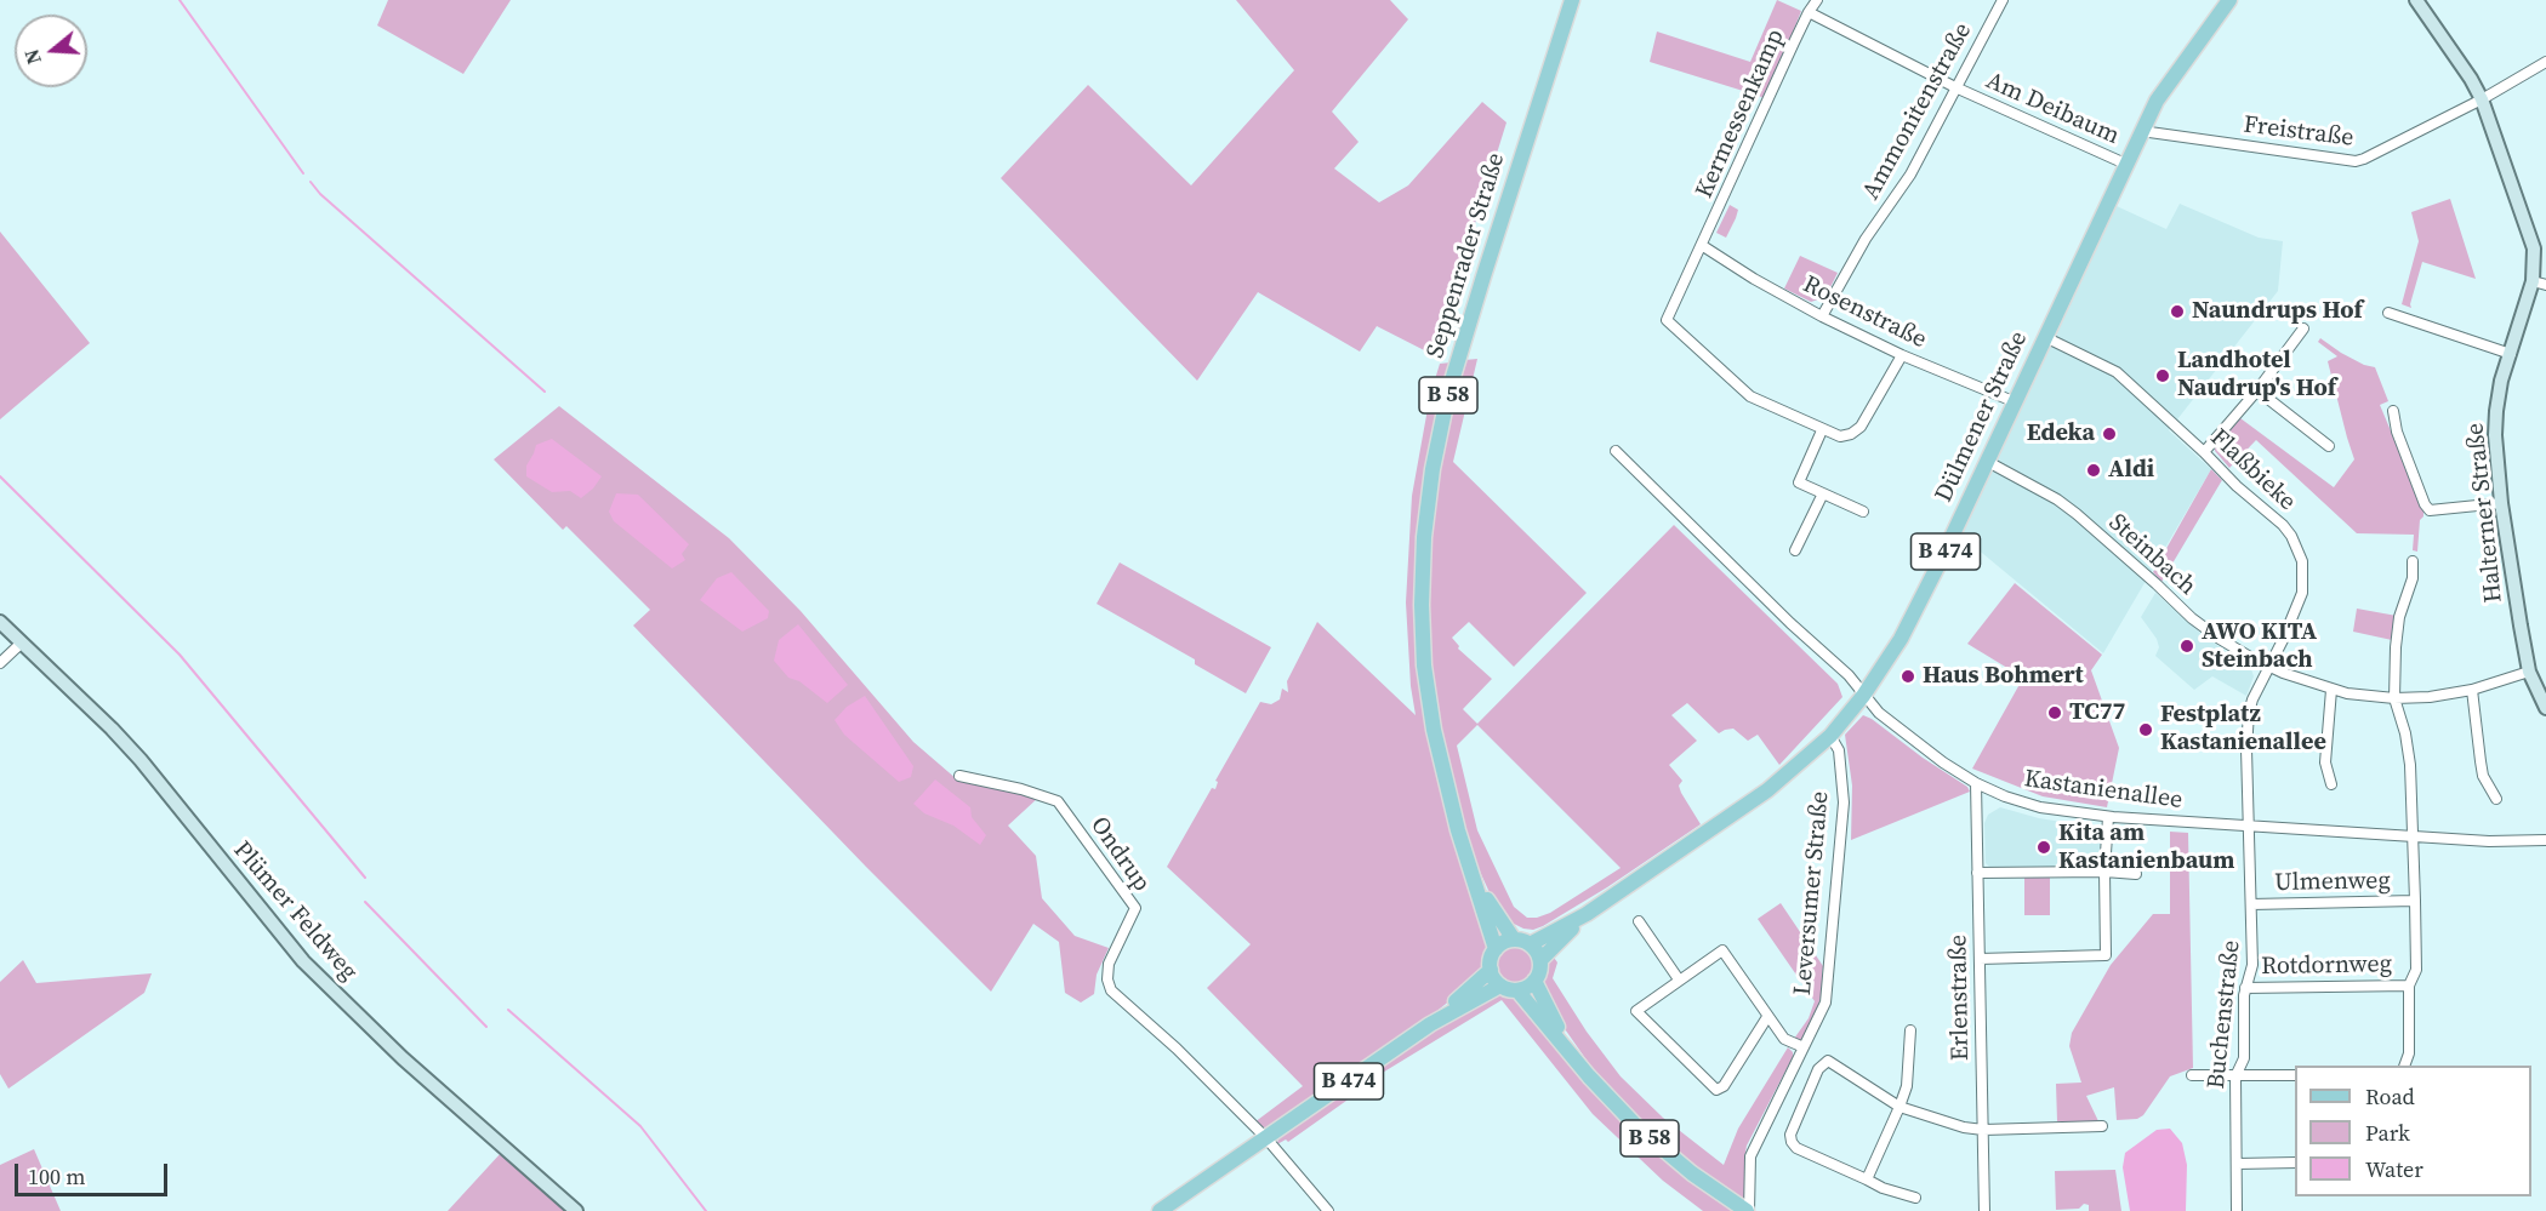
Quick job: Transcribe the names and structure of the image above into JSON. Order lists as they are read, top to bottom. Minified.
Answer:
{"streets":{"main road":["Seppenrader Straße","B 58","Dülmener Straße","B 474"],"street":["Am Deibaum","Ammonitenstraße","Kermessenkamp","Freistraße","Rosenstraße","Flaßbieke","Halterner Straße","Steinbach","Kastanienallee","Ondrup","Ulmenweg","Leversumer Straße","Plümer Feldweg","Rotdornweg","Erlenstraße","Buchenstraße"]},"crossings":[["Am Deibaum","Ammonitenstraße"],["Am Deibaum","Kermessenkamp"],["Am Deibaum","Dülmener Straße"],["Ammonitenstraße","Rosenstraße"],["Kermessenkamp","Rosenstraße"],["Freistraße","Dülmener Straße"],["Freistraße","Halterner Straße"],["Seppenrader Straße","B 58"],["Seppenrader Straße","Dülmener Straße"],["Seppenrader Straße","B 474"],["Rosenstraße","Dülmener Straße"],["B 58","Dülmener Straße"],["B 58","B 474"],["B 58","Leversumer Straße"],["Dülmener Straße","Flaßbieke"],["Dülmener Straße","B 474"],["Dülmener Straße","Steinbach"],["Dülmener Straße","Kastanienallee"],["Dülmener Straße","Leversumer Straße"],["Flaßbieke","Steinbach"],["Flaßbieke","Kastanienallee"],["Flaßbieke","Buchenstraße"],["Halterner Straße","Steinbach"],["B 474","Ondrup"],["Kastanienallee","Erlenstraße"],["Kastanienallee","Buchenstraße"],["Ulmenweg","Buchenstraße"],["Rotdornweg","Buchenstraße"]],"places":["Naundrups Hof","Landhotel Naudrup's Hof","Edeka","Aldi","AWO KITA Steinbach","Haus Bohmert","TC77","Festplatz Kastanienallee","Kita am Kastanienbaum"],"legend":["Road","Park","Water"],"scale_bar":"100 m","north":"left"}
